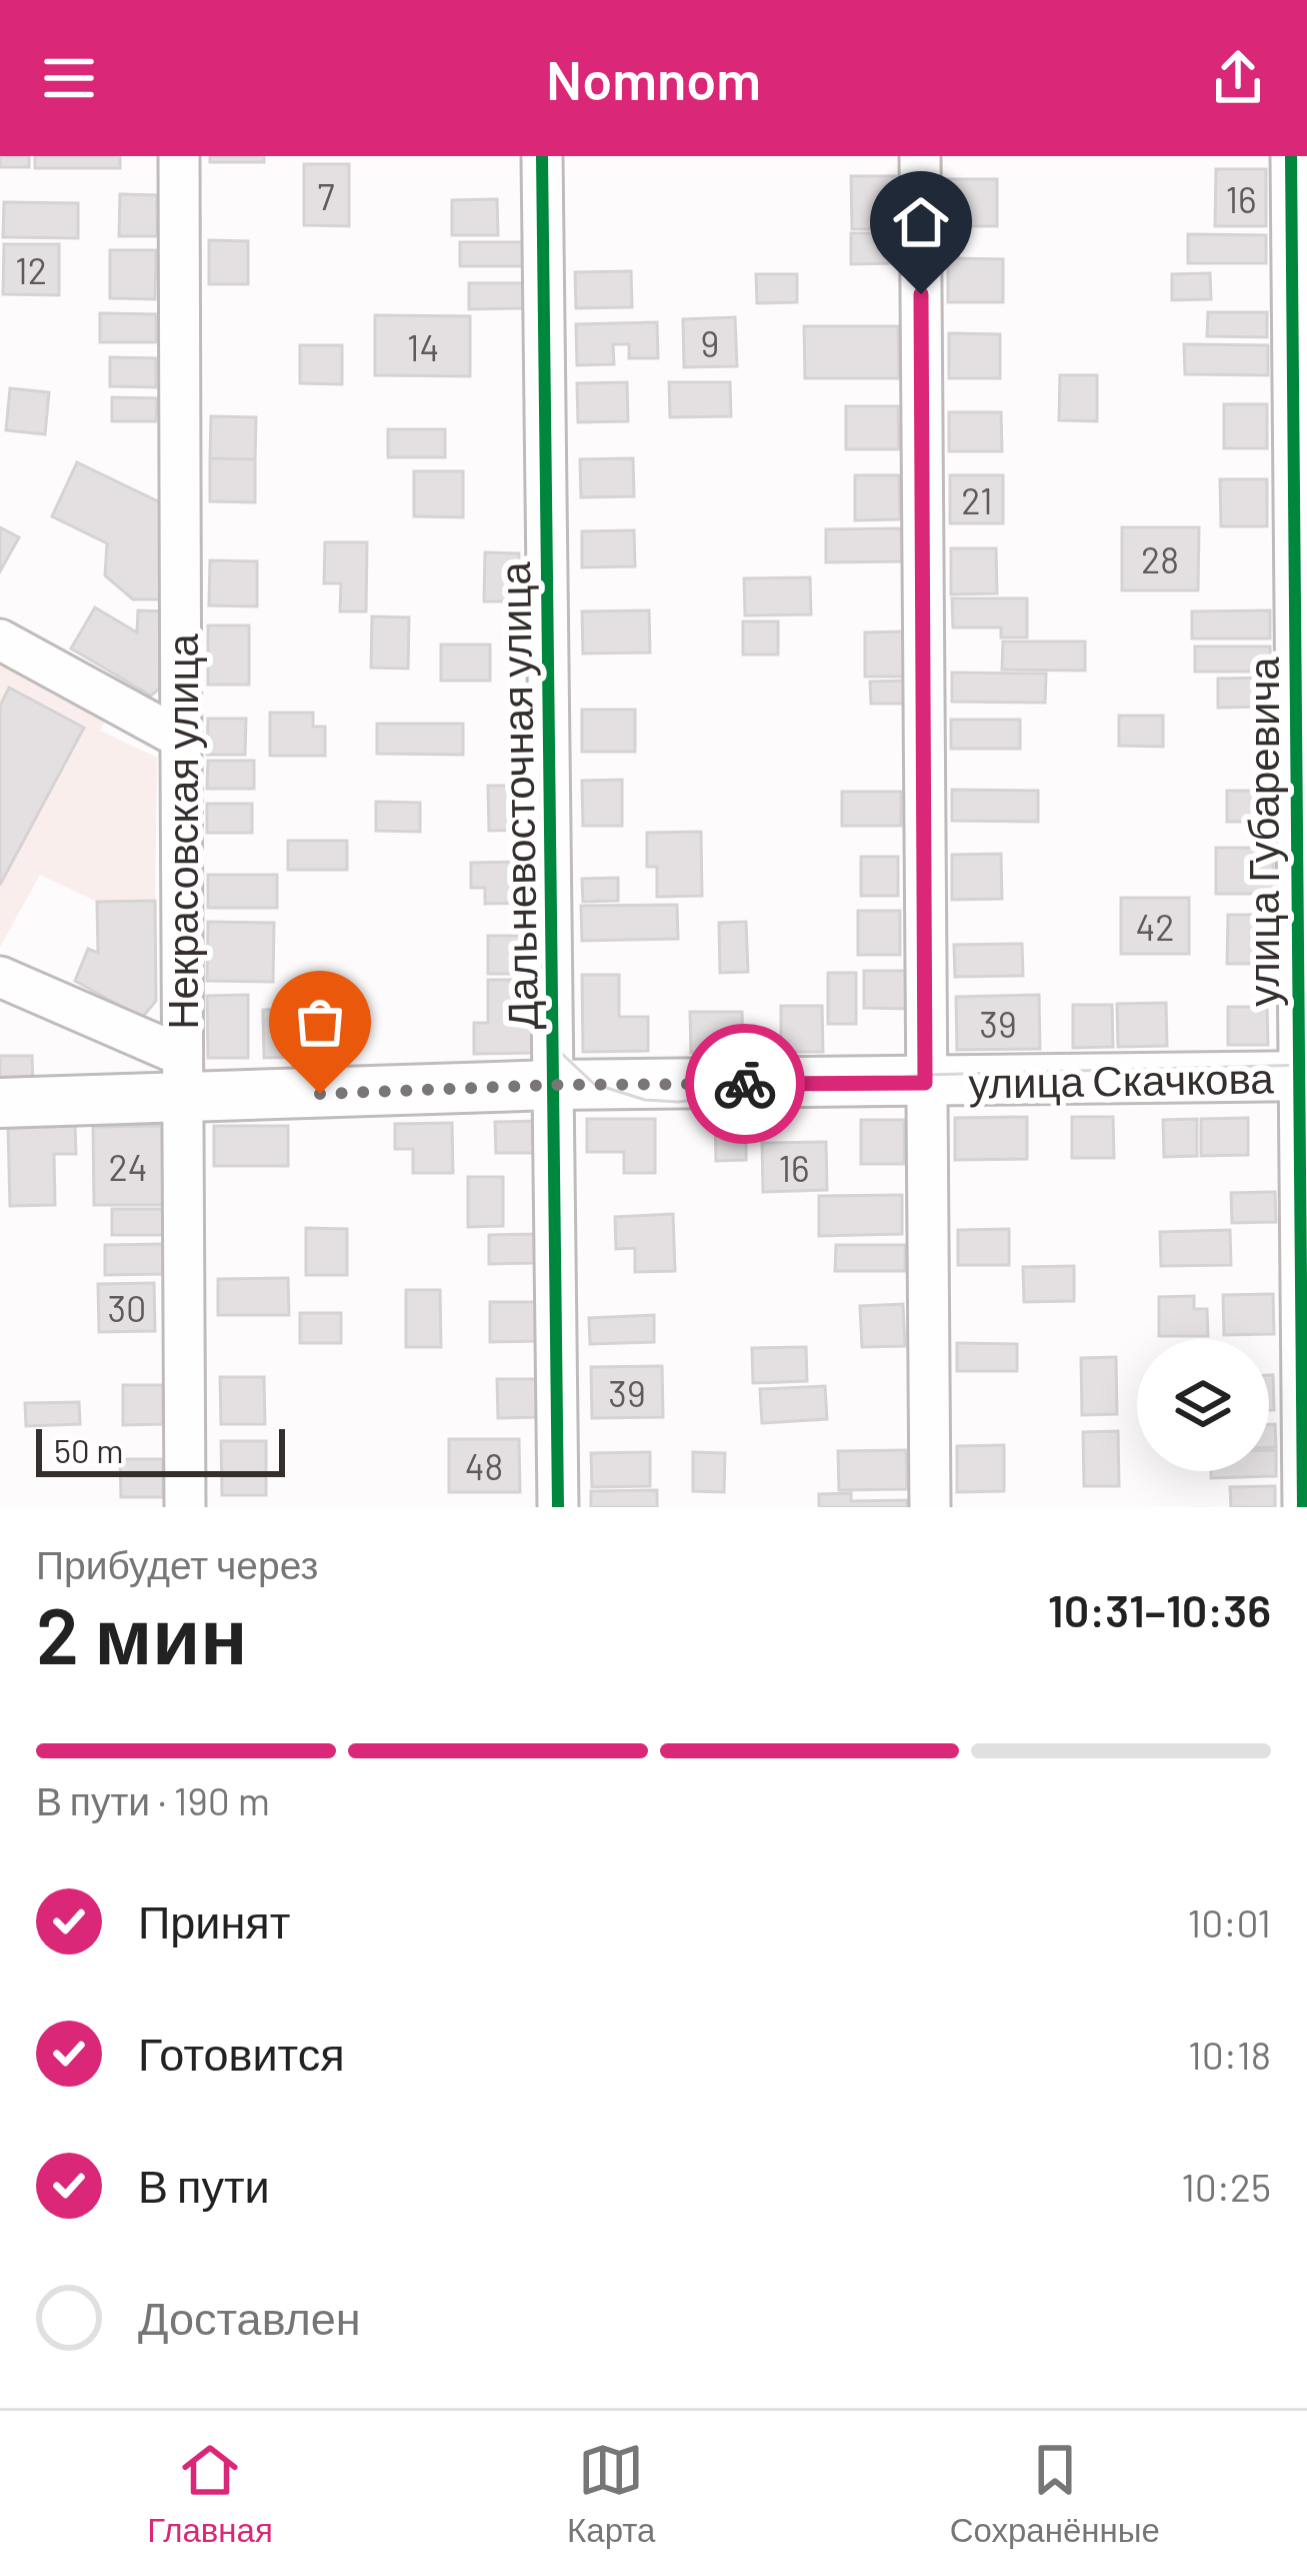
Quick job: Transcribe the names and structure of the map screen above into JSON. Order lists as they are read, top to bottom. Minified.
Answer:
{"streets":{"street":["Дальневосточная улица","Некрасовская улица","улица Губаревича","улица Скачкова"]},"crossings":[["Дальневосточная улица","улица Скачкова"],["Некрасовская улица","улица Скачкова"],["улица Губаревича","улица Скачкова"]],"house_numbers":["7","16","12","9","14","21","28","42","39","24","16","30","39","48"],"scale_bar":"50 m","page":{"header":"Nomnom","scale":"50 m","heading":["2 мин","Прибудет через","10:31–10:36"],"bar":"В пути · 190 m","list":[["Принят","10:01"],["Готовится","10:18"],["В пути","10:25"],"Доставлен"],"tabs":["Главная","Карта","Сохранённые"]}}
